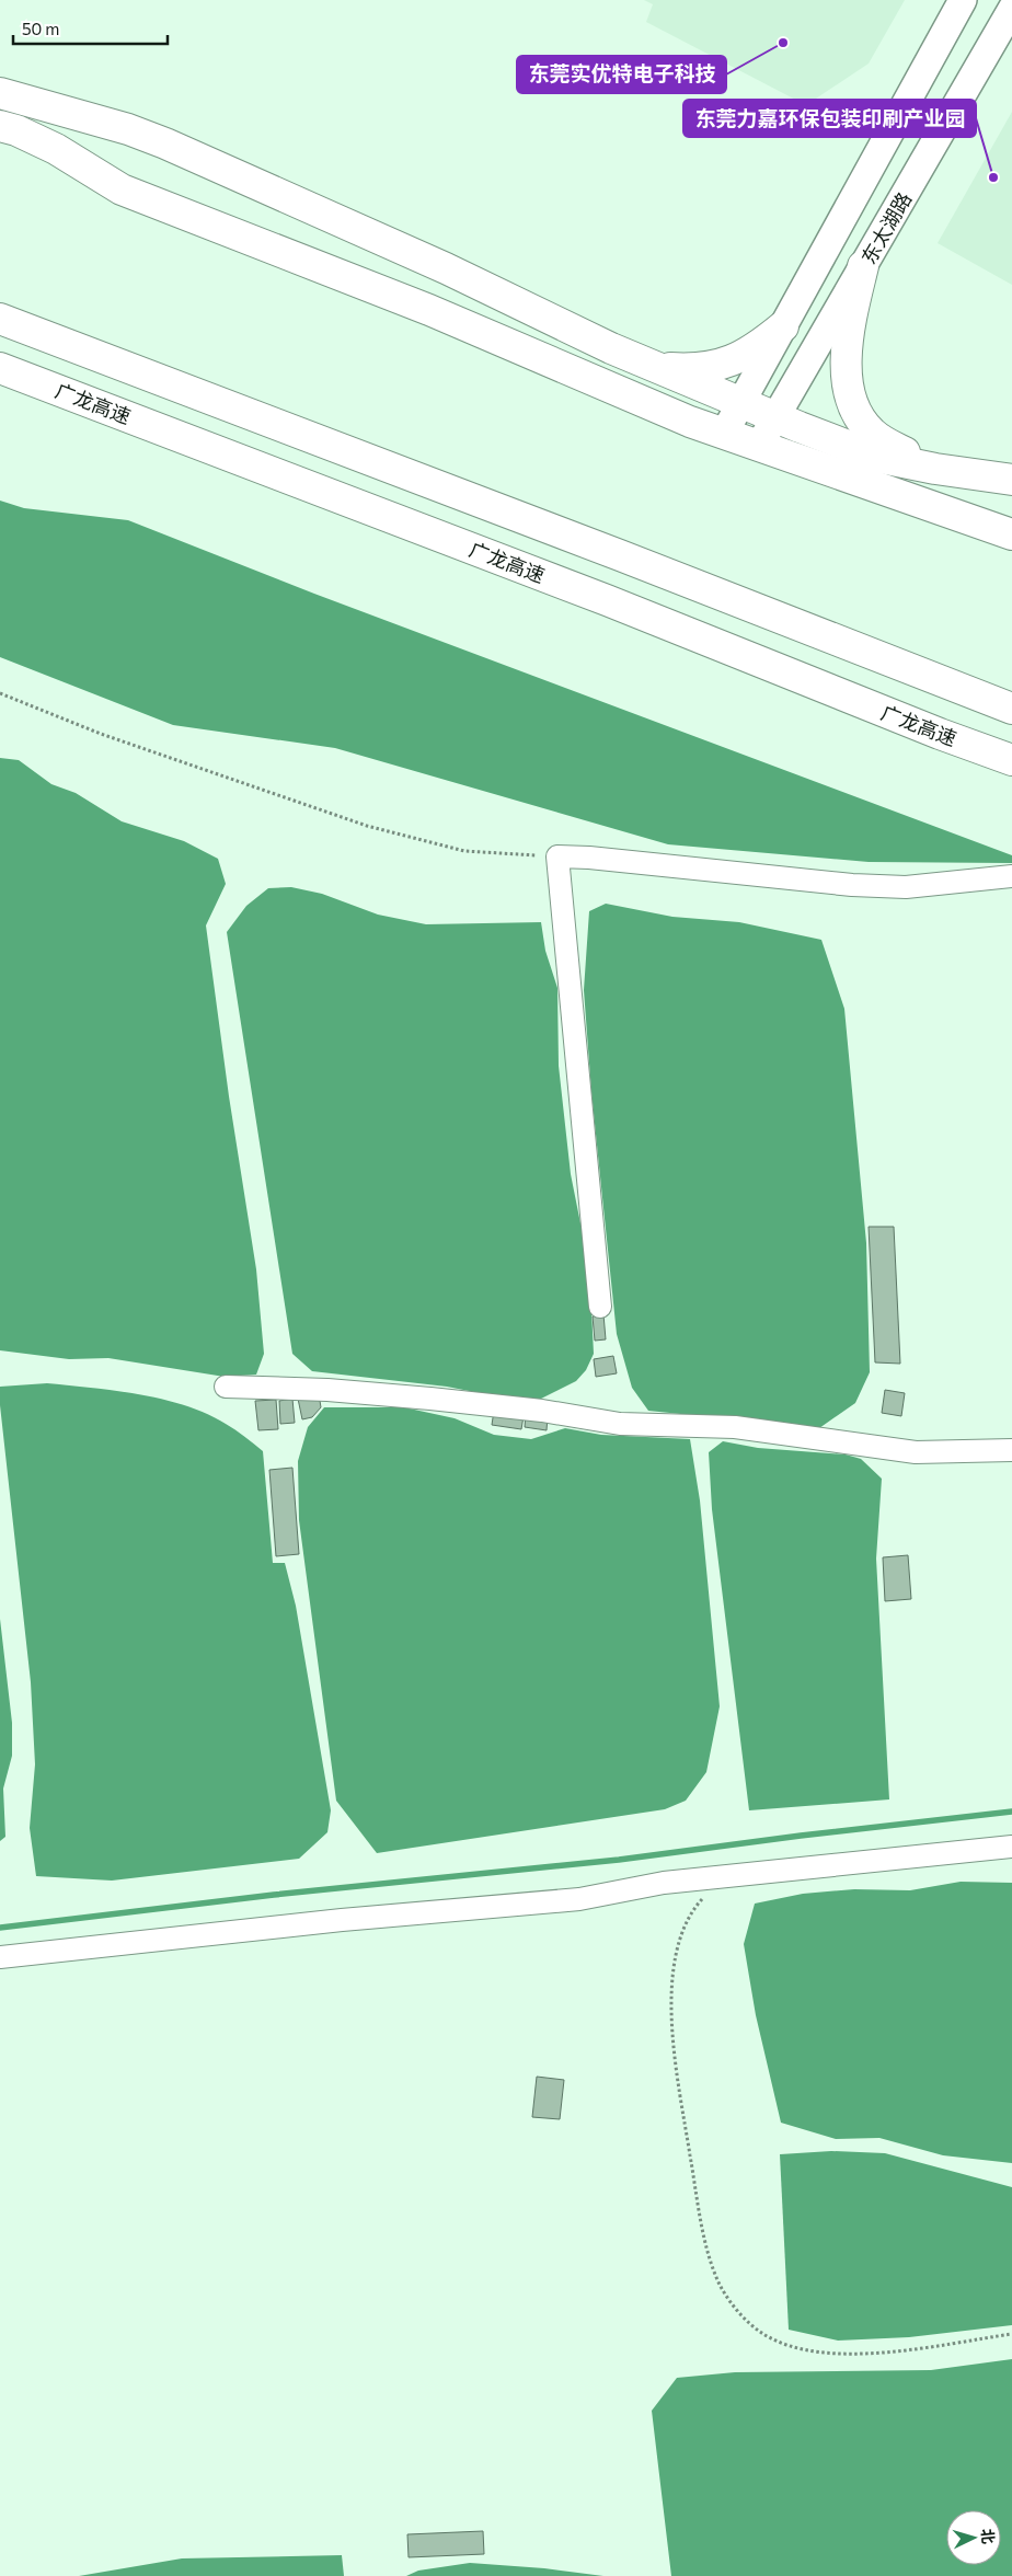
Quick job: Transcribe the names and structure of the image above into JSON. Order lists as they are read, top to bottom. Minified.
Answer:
{"streets":{"highway":["广龙高速"],"main road":["东太湖路"]},"places":["东莞实优特电子科技","东莞力嘉环保包装印刷产业园"],"scale_bar":"50 m","north":"right"}
